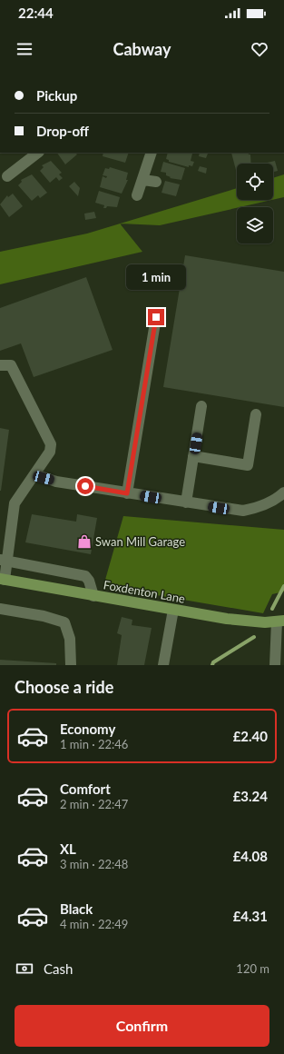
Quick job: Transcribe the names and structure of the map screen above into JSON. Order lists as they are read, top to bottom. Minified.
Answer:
{"streets":{"main road":["Foxdenton Lane"]},"places":{"shop":["Swan Mill Garage"]},"page":{"status":"22:44","header":"Cabway","banner":["Pickup","Drop-off"],"bubble":"1 min","heading":"Choose a ride","list":[{"name":"Economy","note":"1 min · 22:46","value":"£2.40"},{"name":"Comfort","note":"2 min · 22:47","value":"£3.24"},{"name":"XL","note":"3 min · 22:48","value":"£4.08"},{"name":"Black","note":"4 min · 22:49","value":"£4.31"}],"pay":["Cash","120 m"],"buttons":"Confirm"}}
